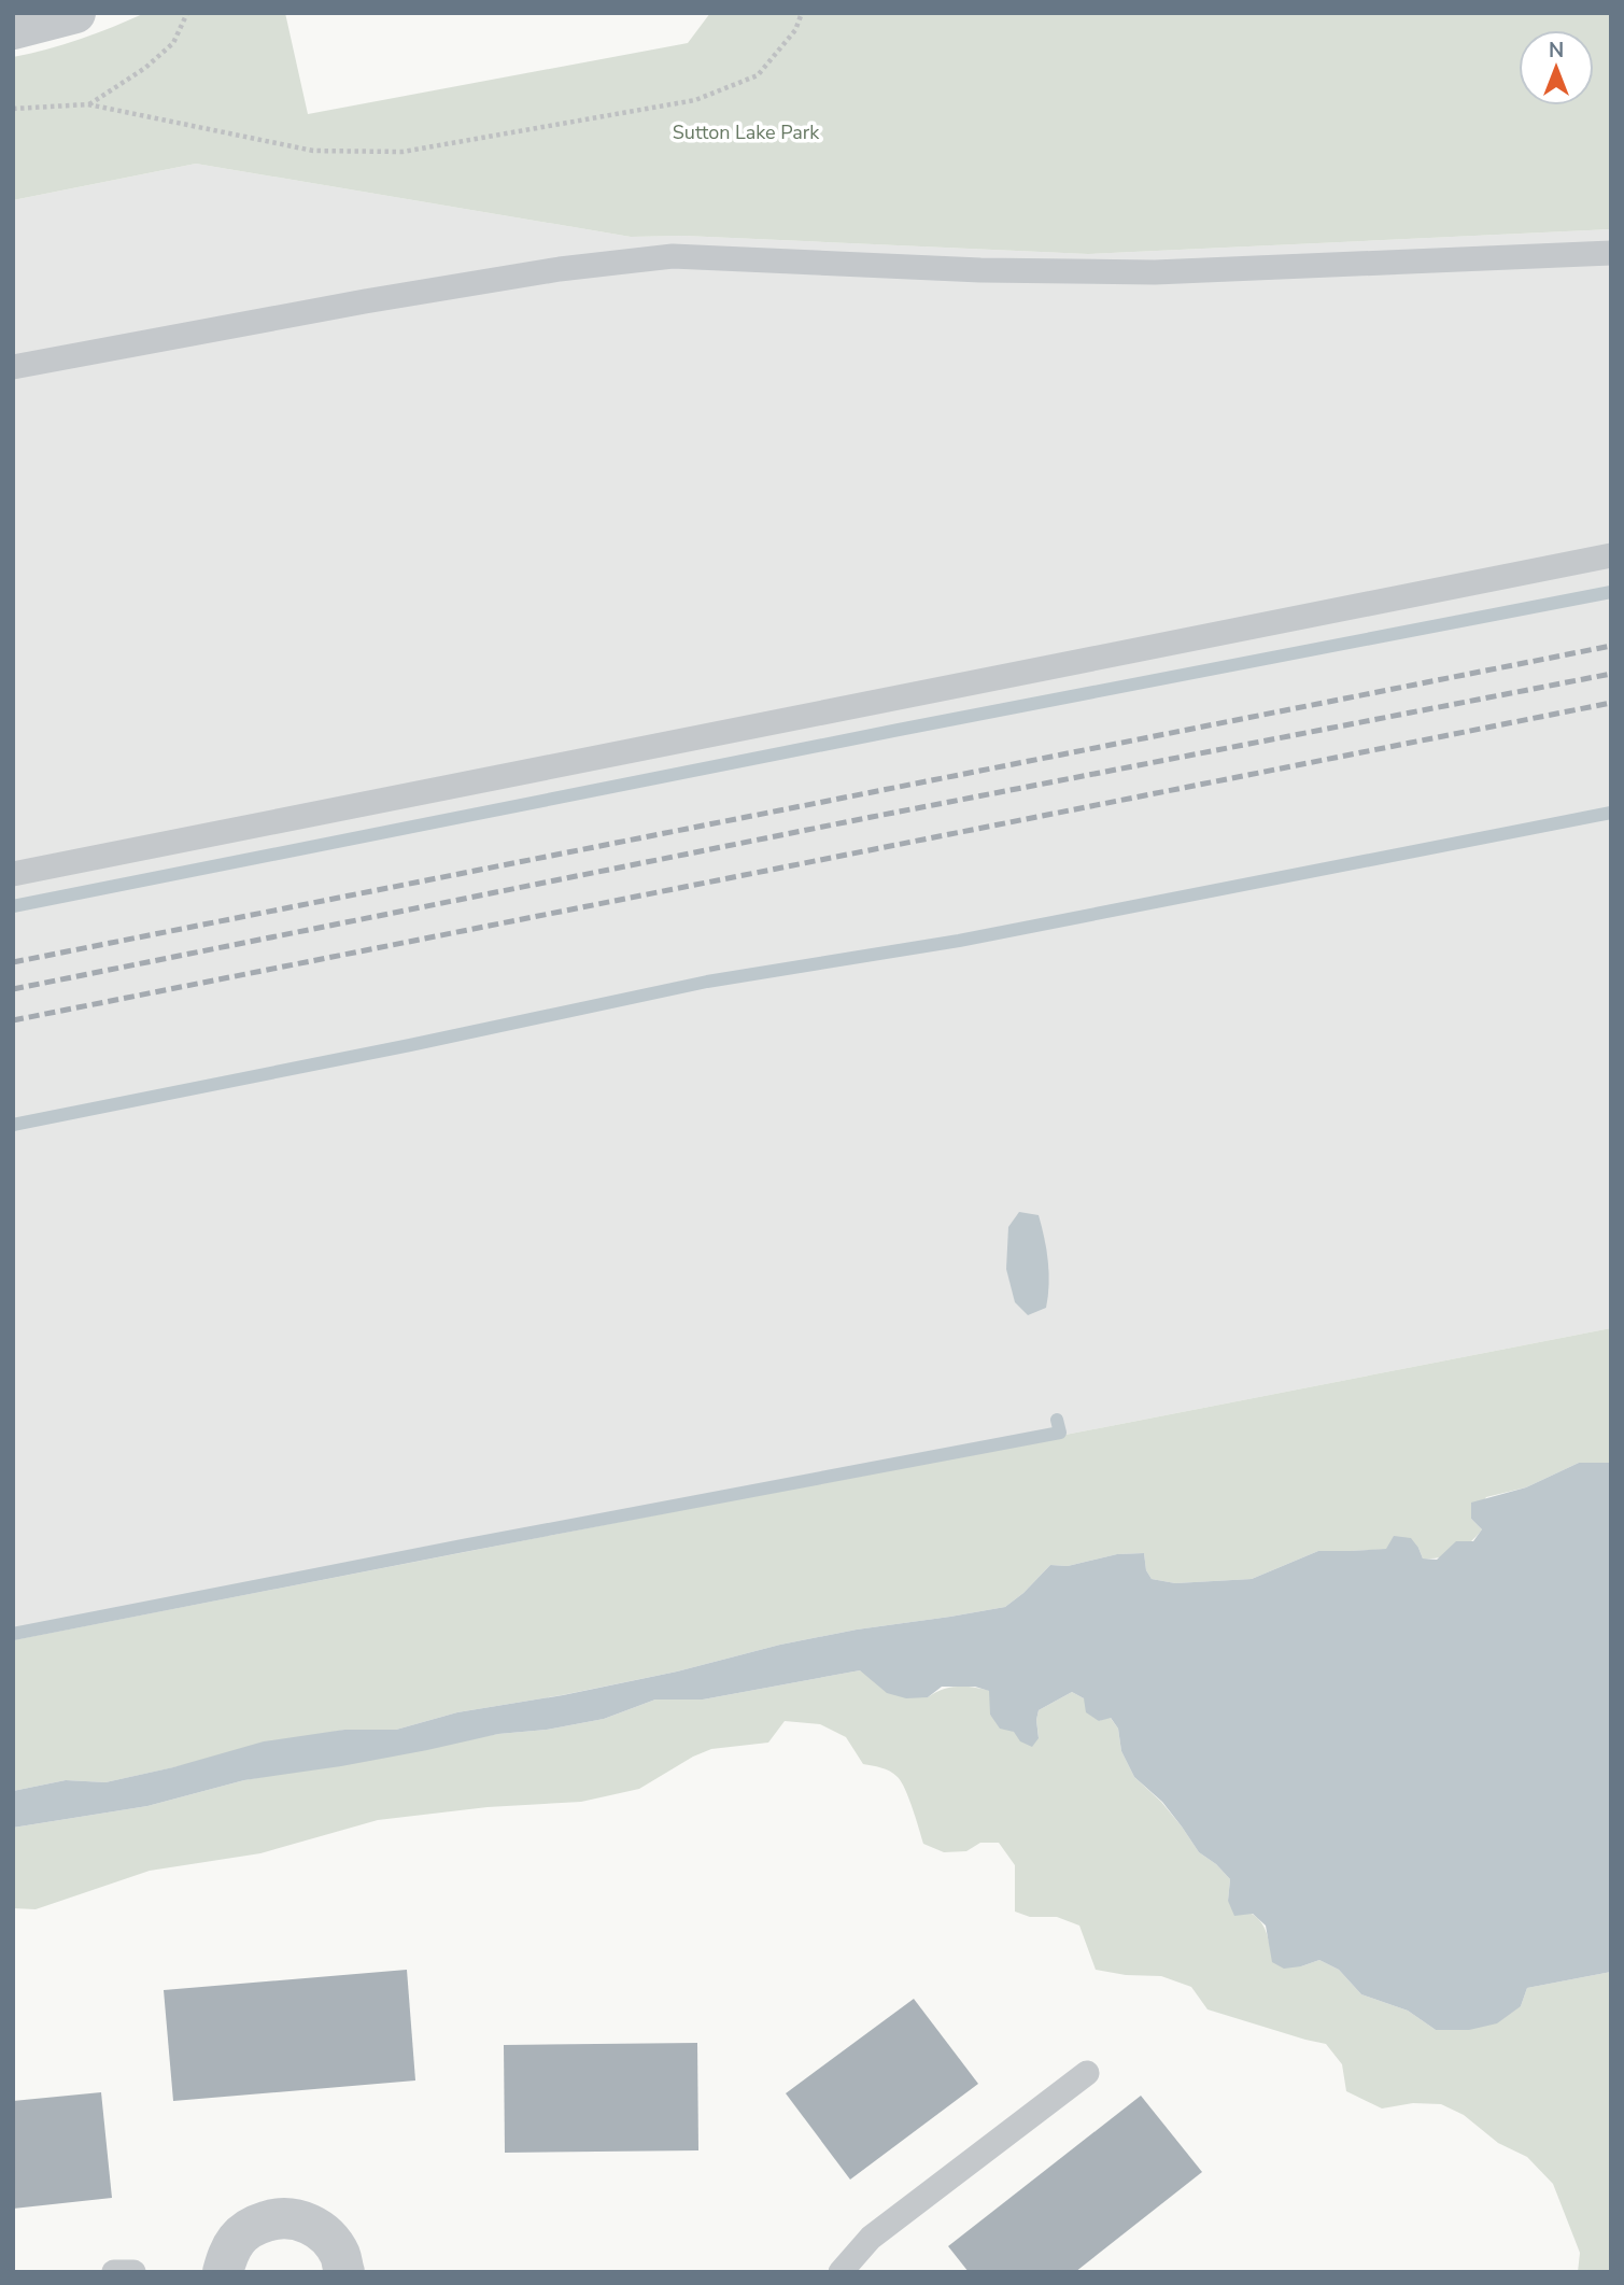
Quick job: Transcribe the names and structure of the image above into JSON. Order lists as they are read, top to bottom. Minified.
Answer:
{"parks":["Sutton Lake Park"],"north":"top"}
